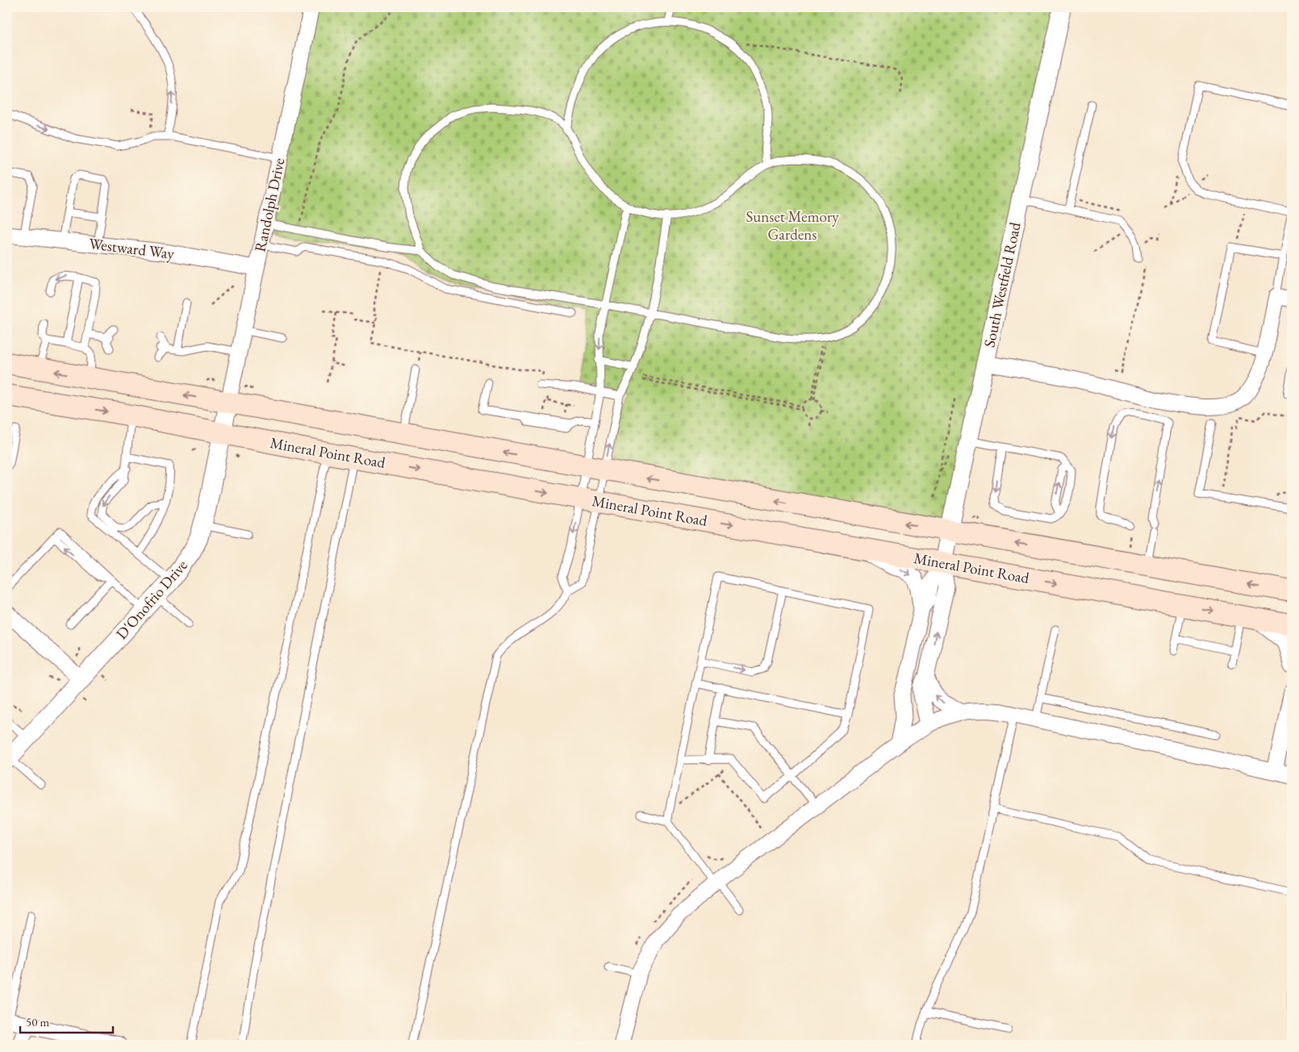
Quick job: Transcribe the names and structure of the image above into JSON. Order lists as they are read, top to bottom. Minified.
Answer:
{"streets":{"main road":["Mineral Point Road"],"street":["Randolph Drive","Westward Way","South Westfield Road","D'Onofrio Drive"]},"crossings":[["Randolph Drive","Westward Way"],["Randolph Drive","Mineral Point Road"],["Randolph Drive","D'Onofrio Drive"],["South Westfield Road","Mineral Point Road"],["Mineral Point Road","D'Onofrio Drive"]],"parks":["Sunset Memory Gardens"],"scale_bar":"50 m"}
